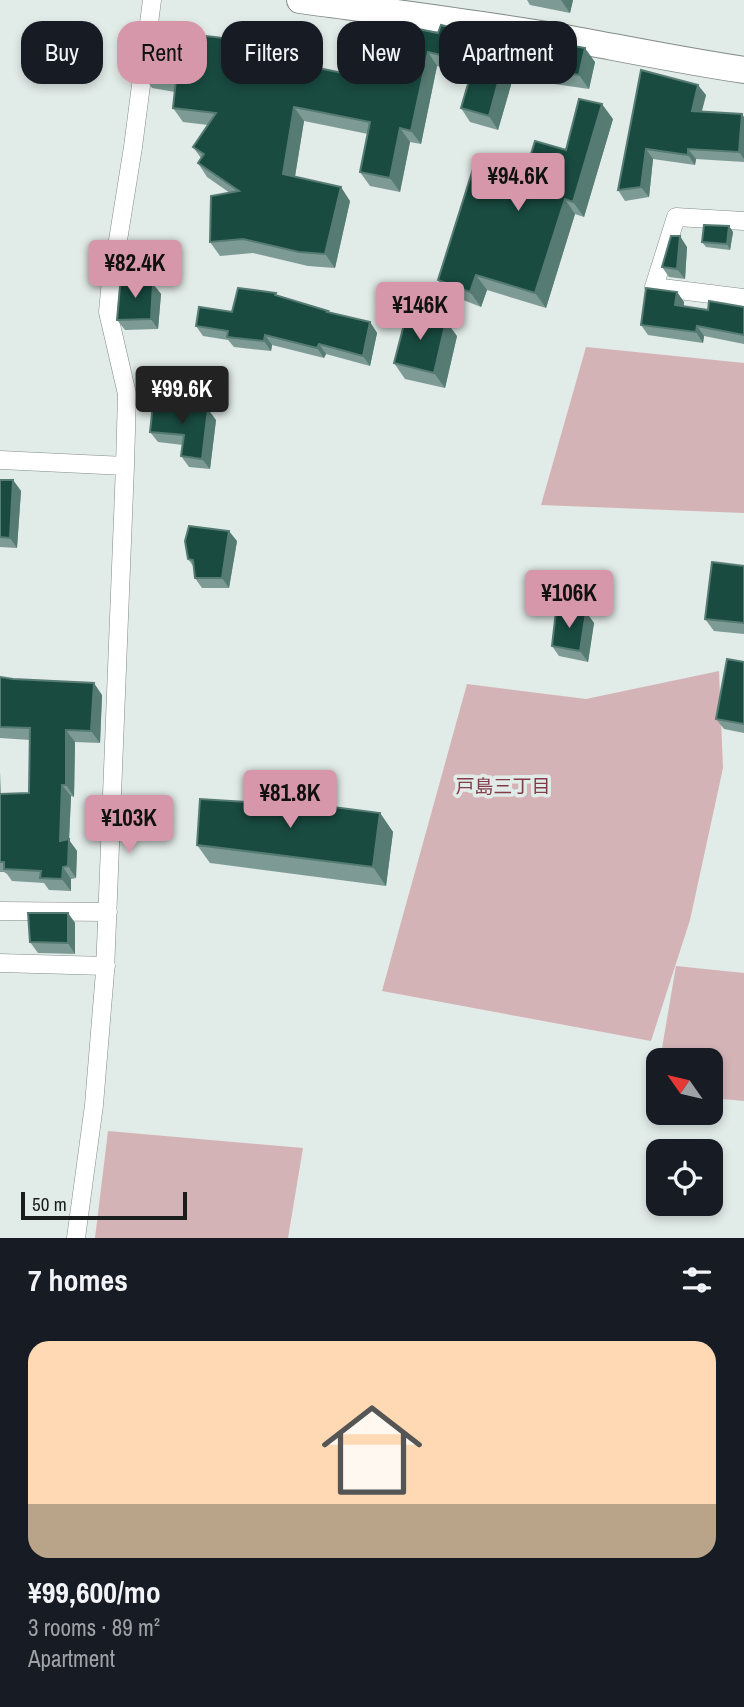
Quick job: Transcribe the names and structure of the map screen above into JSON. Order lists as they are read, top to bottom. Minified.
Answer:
{"districts":["戸島三丁目"],"scale_bar":"50 m","north":"top left","page":{"chip":["Buy","Rent","Filters","New","Apartment"],"price":["¥94.6K","¥82.4K","¥146K","¥99.6K","¥106K","¥81.8K","¥103K"],"scale":"50 m","heading":"7 homes","list":[{"name":"¥99,600/mo","note":"3 rooms · 89 m² · Apartment"}]}}
